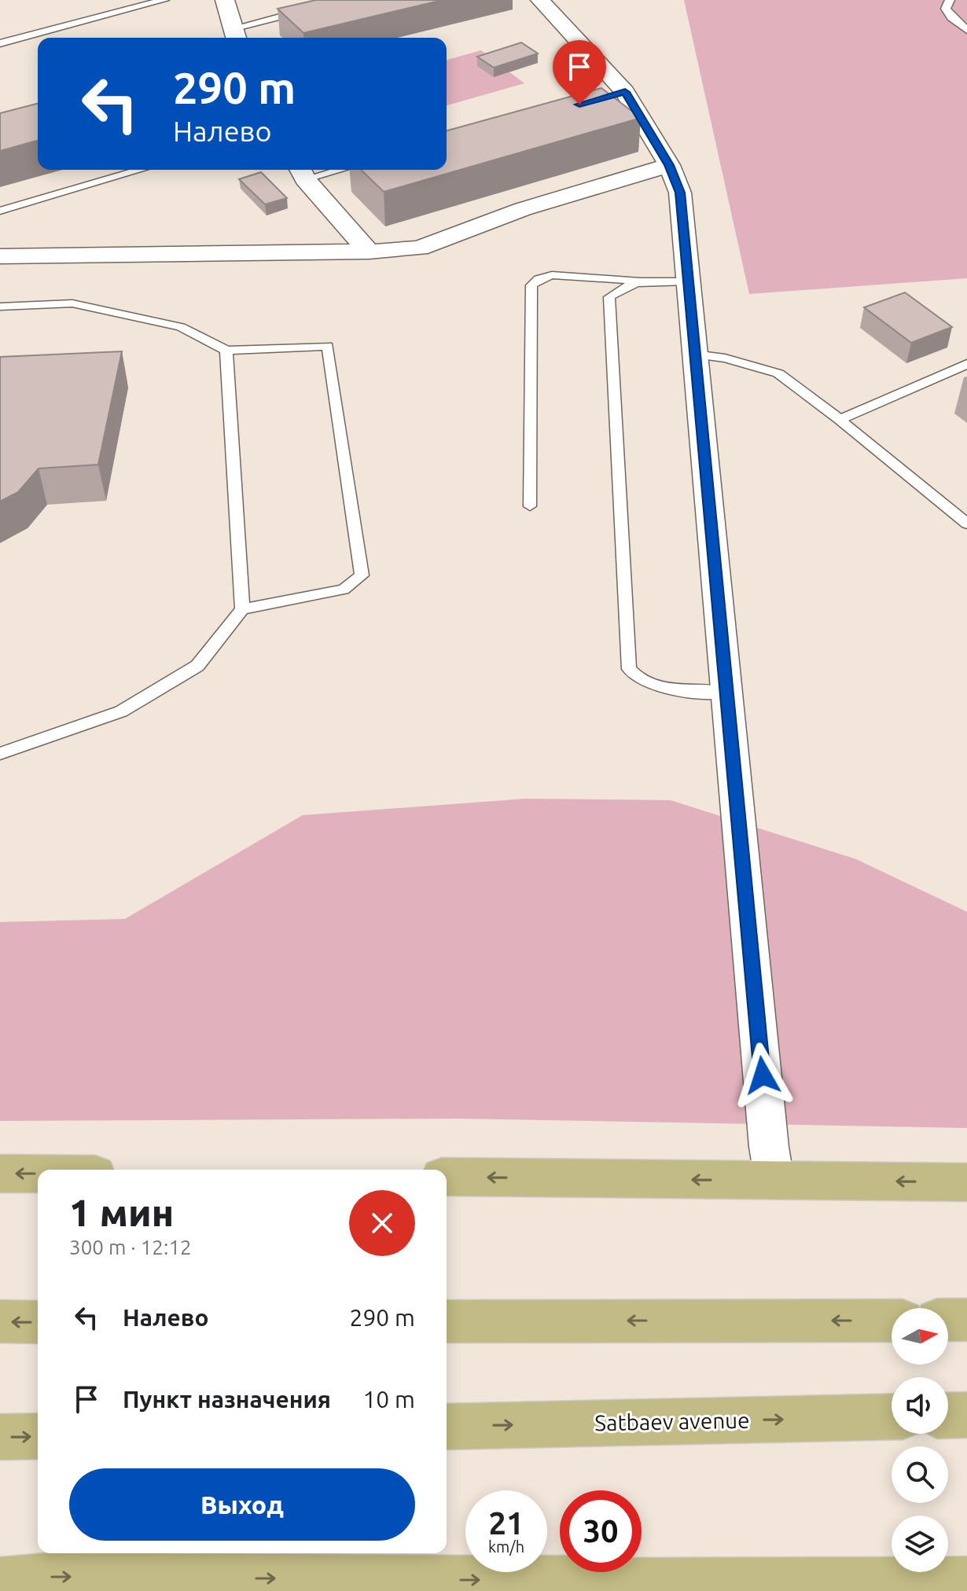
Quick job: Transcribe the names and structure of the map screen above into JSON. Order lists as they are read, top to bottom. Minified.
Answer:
{"streets":{"main road":["Satbaev avenue"]},"north":"right","page":{"turn":["290 m","Налево"],"heading":["1 мин","300 m · 12:12"],"list":[{"name":"Налево","value":"290 m"},{"name":"Пункт назначения","value":"10 m"}],"buttons":"Выход","speed":"21 km/h","limit":"30"}}
